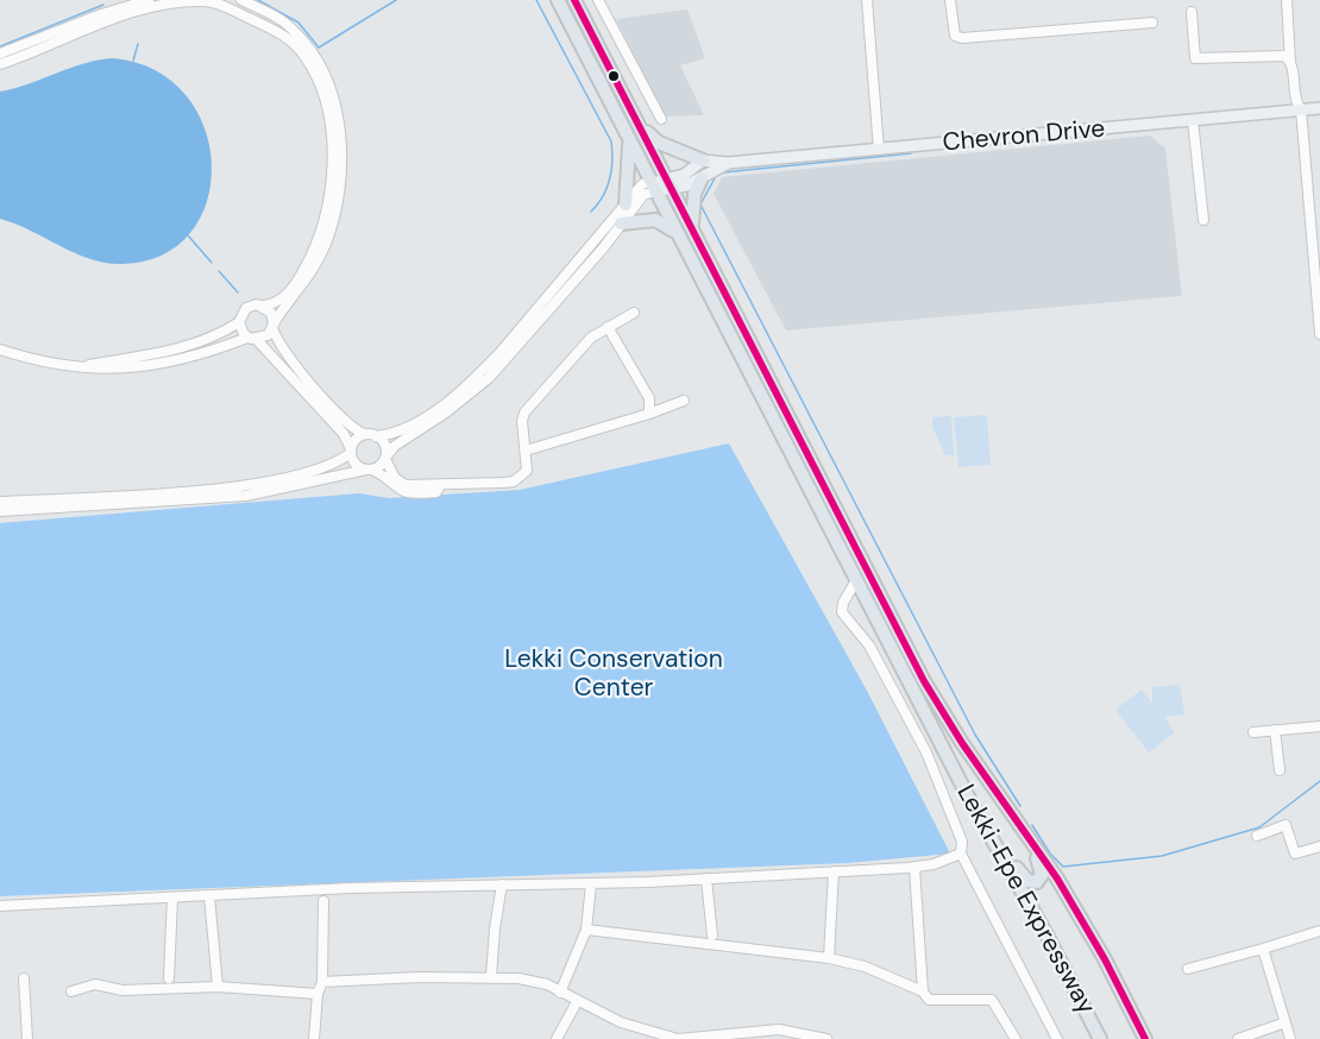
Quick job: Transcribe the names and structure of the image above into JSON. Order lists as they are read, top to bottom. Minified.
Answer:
{"streets":{"highway":["Lekki-Epe Expressway"],"main road":["Chevron Drive"]},"crossings":[["Chevron Drive","Lekki-Epe Expressway"]],"parks":["Lekki Conservation Center"]}
